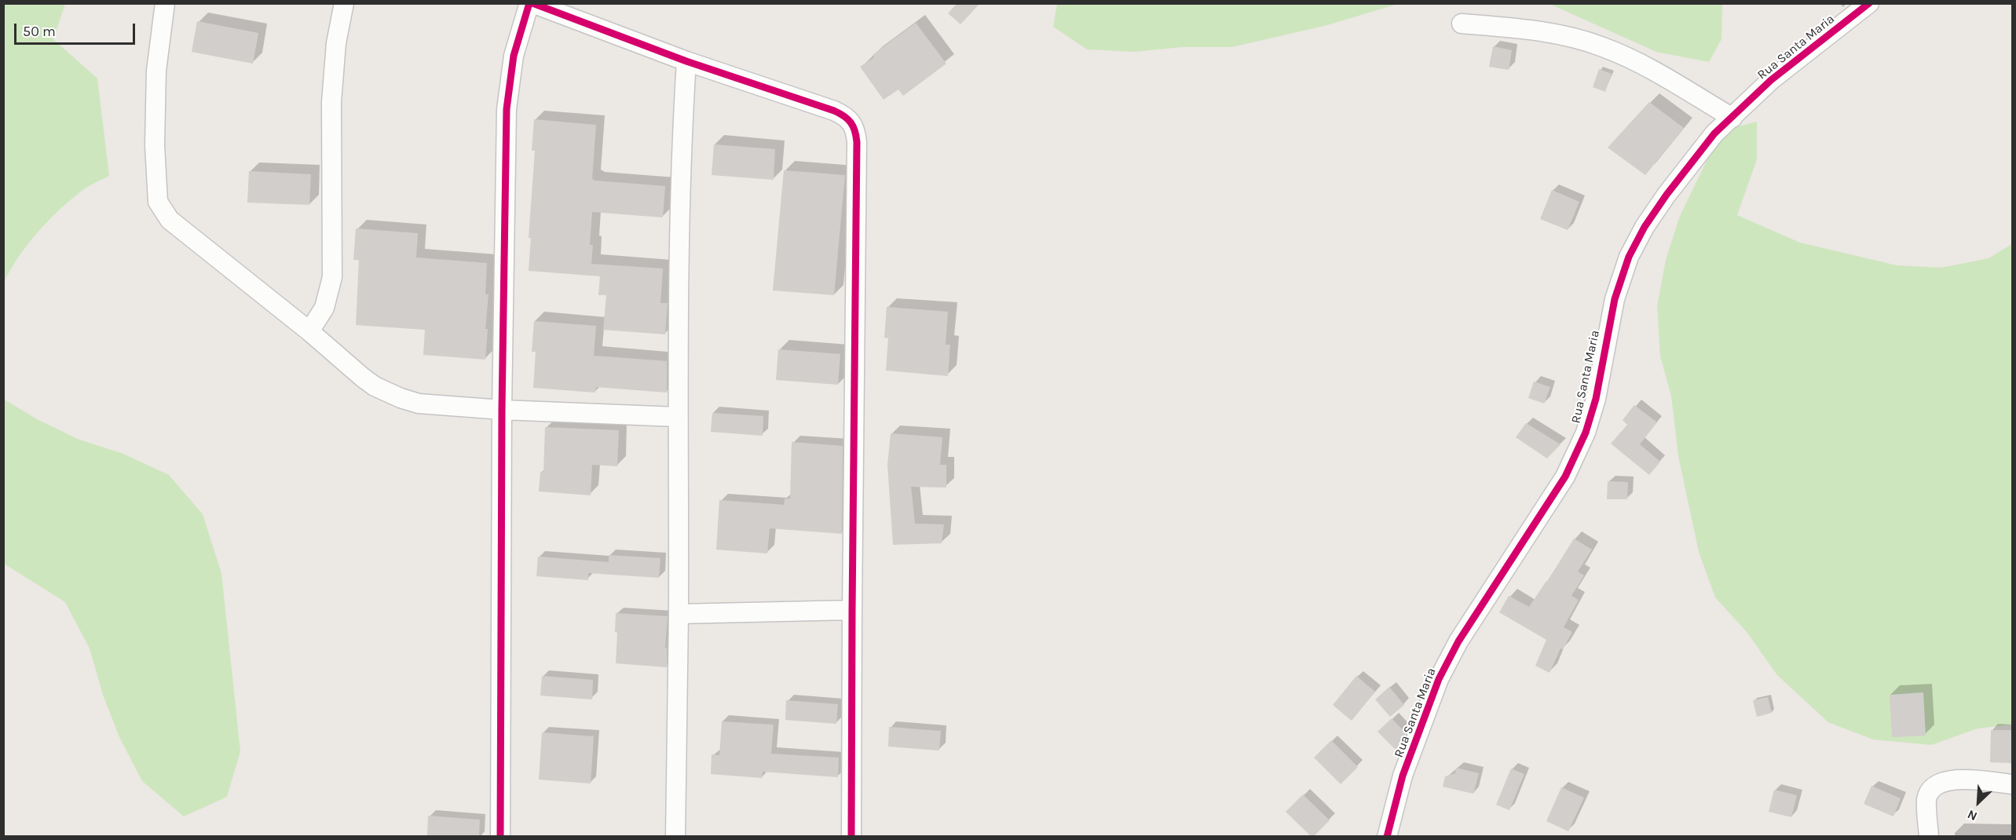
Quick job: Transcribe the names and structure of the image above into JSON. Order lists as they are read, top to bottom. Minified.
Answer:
{"streets":{"street":["Rua Santa Maria"]},"scale_bar":"50 m","north":"bottom left"}
